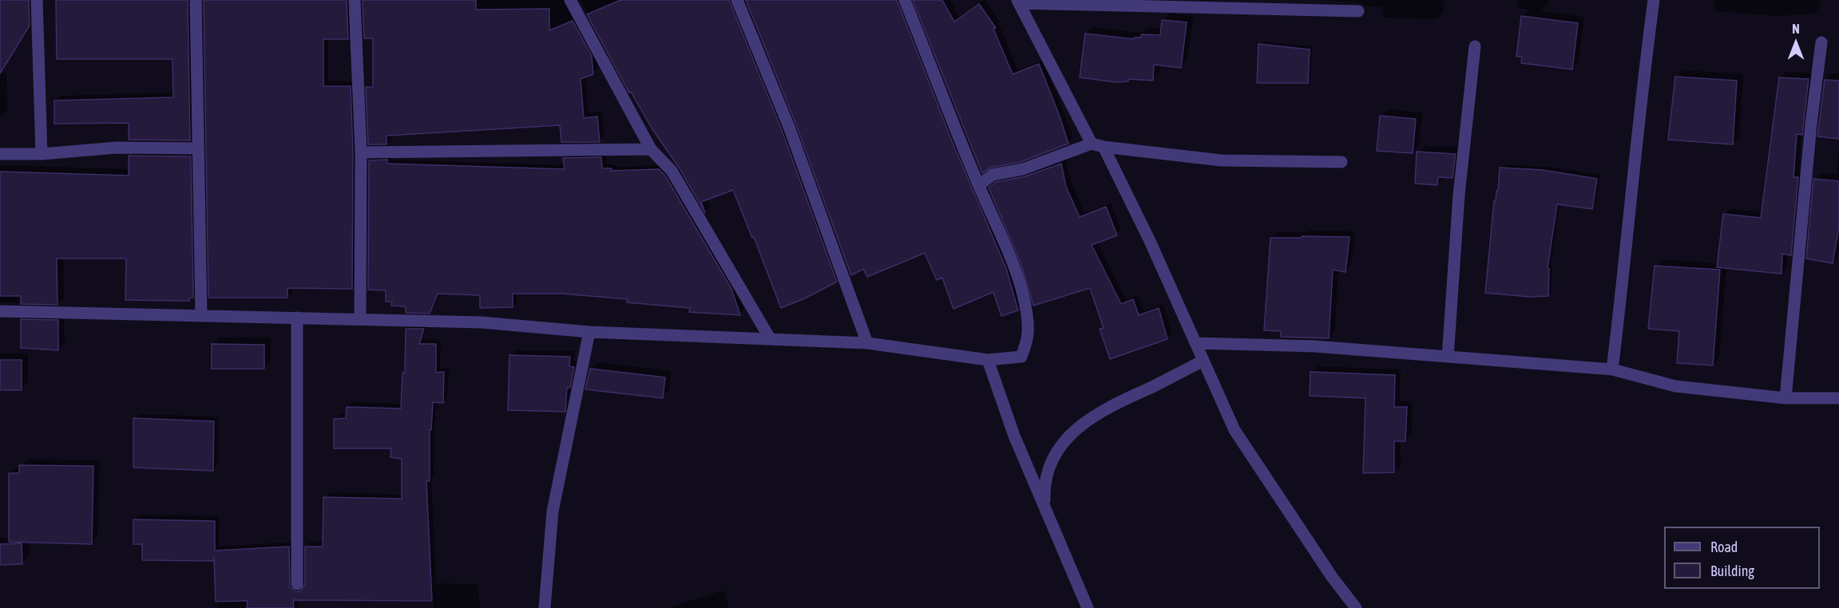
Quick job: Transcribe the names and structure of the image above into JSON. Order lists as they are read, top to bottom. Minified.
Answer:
{"legend":["Road","Building"],"north":"top"}
